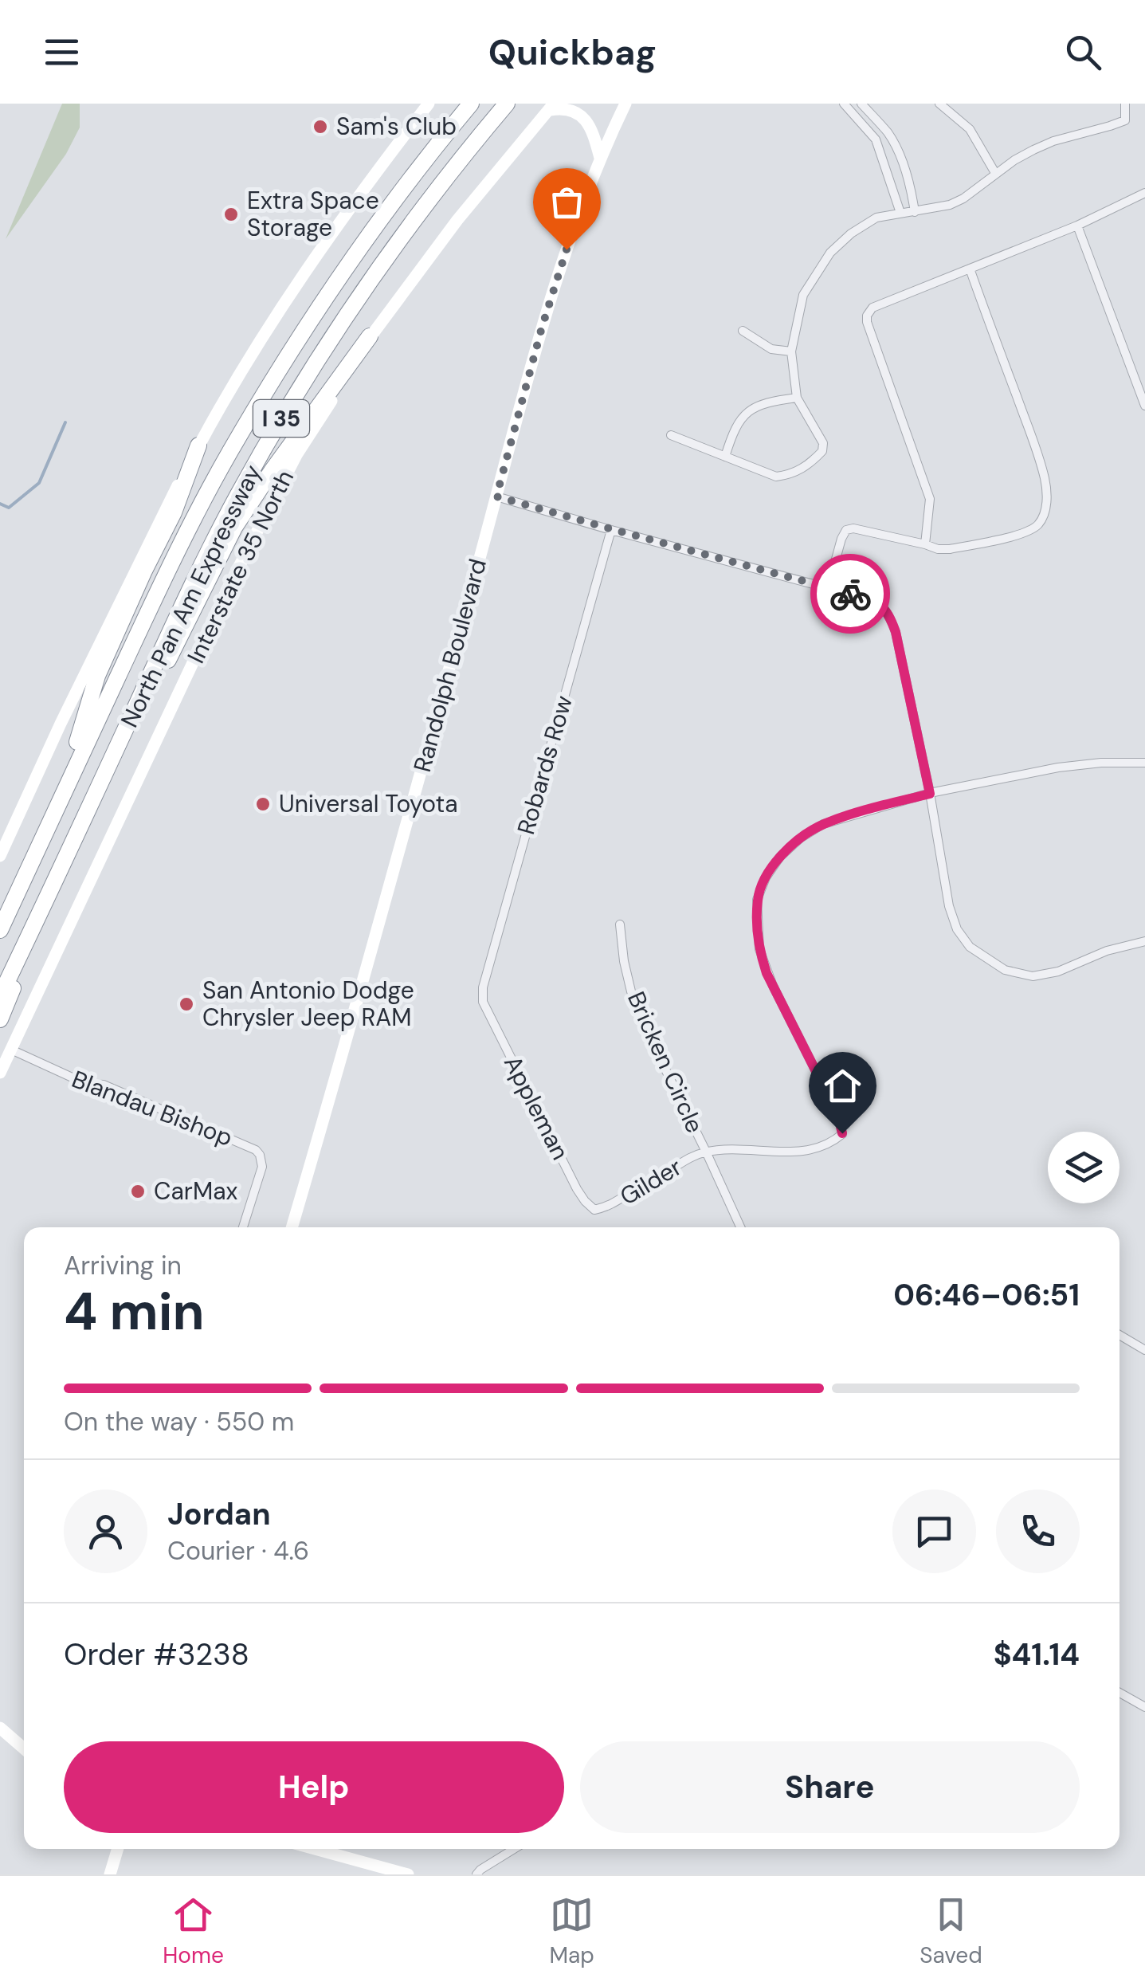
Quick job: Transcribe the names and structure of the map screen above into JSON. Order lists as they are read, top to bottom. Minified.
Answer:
{"streets":{"highway":["I 35","North Pan Am Expressway"],"main road":["Interstate 35 North","Randolph Boulevard"],"street":["Robards Row","Bricken Circle","Appleman","Blandau Bishop","Gilder"]},"crossings":[["Interstate 35 North","Blandau Bishop"],["Robards Row","Appleman"],["Bricken Circle","Gilder"],["Appleman","Gilder"]],"places":["Sam's Club","Extra Space Storage","Universal Toyota","San Antonio Dodge Chrysler Jeep RAM","CarMax"],"page":{"header":"Quickbag","heading":["4 min","Arriving in","06:46–06:51"],"panel":["Jordan","Courier · 4.6","Order #3238","$41.14"],"bar":"On the way · 550 m","buttons":["Help","Share"],"tabs":["Home","Map","Saved"]}}
